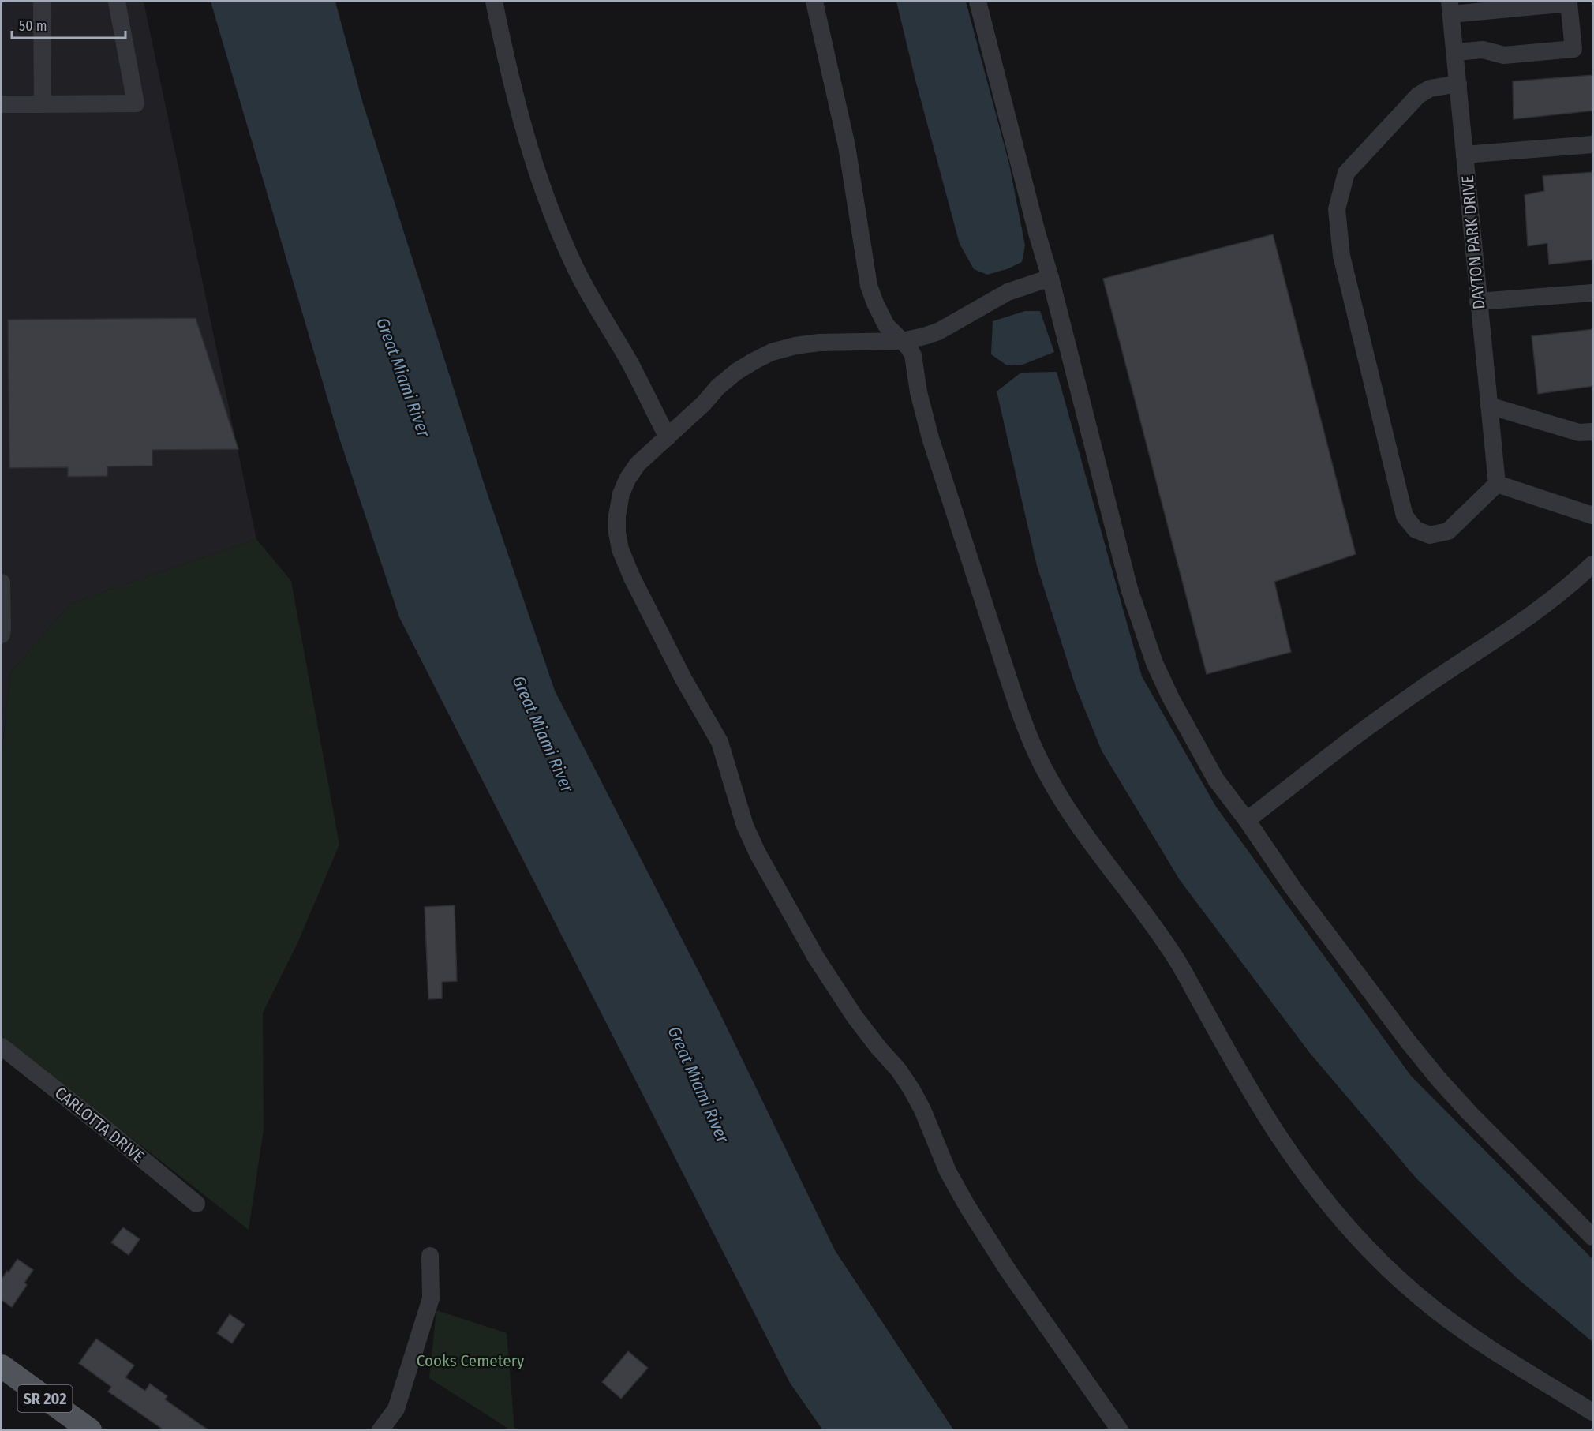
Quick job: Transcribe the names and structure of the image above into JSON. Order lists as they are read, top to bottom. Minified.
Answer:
{"streets":{"main road":["SR 202"],"street":["DAYTON PARK DRIVE","CARLOTTA DRIVE"]},"water":["Great Miami River"],"parks":["Cooks Cemetery"],"scale_bar":"50 m"}
